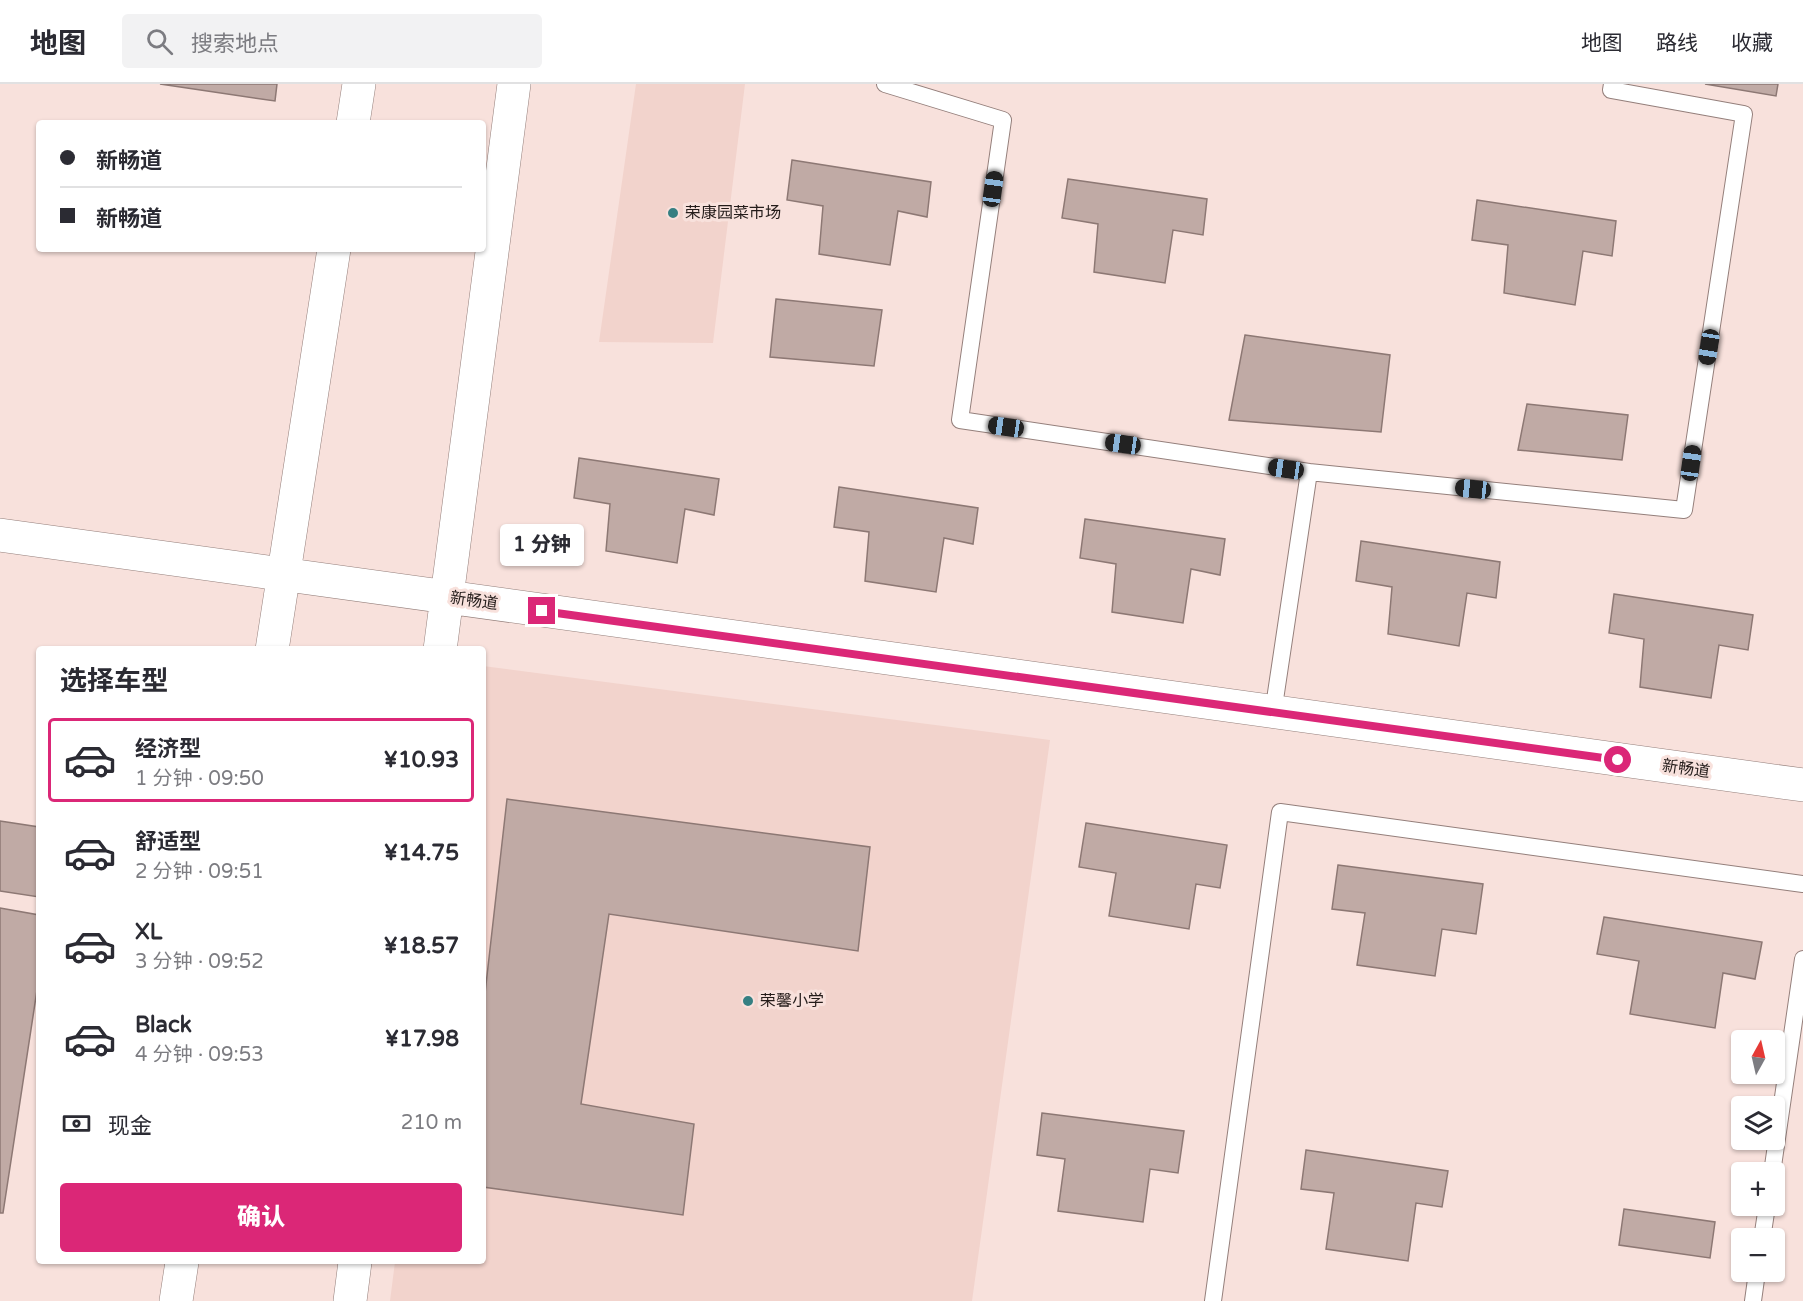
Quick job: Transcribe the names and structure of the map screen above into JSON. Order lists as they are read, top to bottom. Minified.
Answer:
{"streets":{"street":["新畅道"]},"places":["荣康园菜市场","荣馨小学"],"north":"top","page":{"header":"地图","search":"搜索地点","nav":["地图","路线","收藏"],"banner":["新畅道","新畅道"],"bubble":"1 分钟","heading":"选择车型","list":[{"name":"经济型","note":"1 分钟 · 09:50","value":"¥10.93"},{"name":"舒适型","note":"2 分钟 · 09:51","value":"¥14.75"},{"name":"XL","note":"3 分钟 · 09:52","value":"¥18.57"},{"name":"Black","note":"4 分钟 · 09:53","value":"¥17.98"}],"map_buttons":["+","−"],"pay":["现金","210 m"],"buttons":"确认"}}
